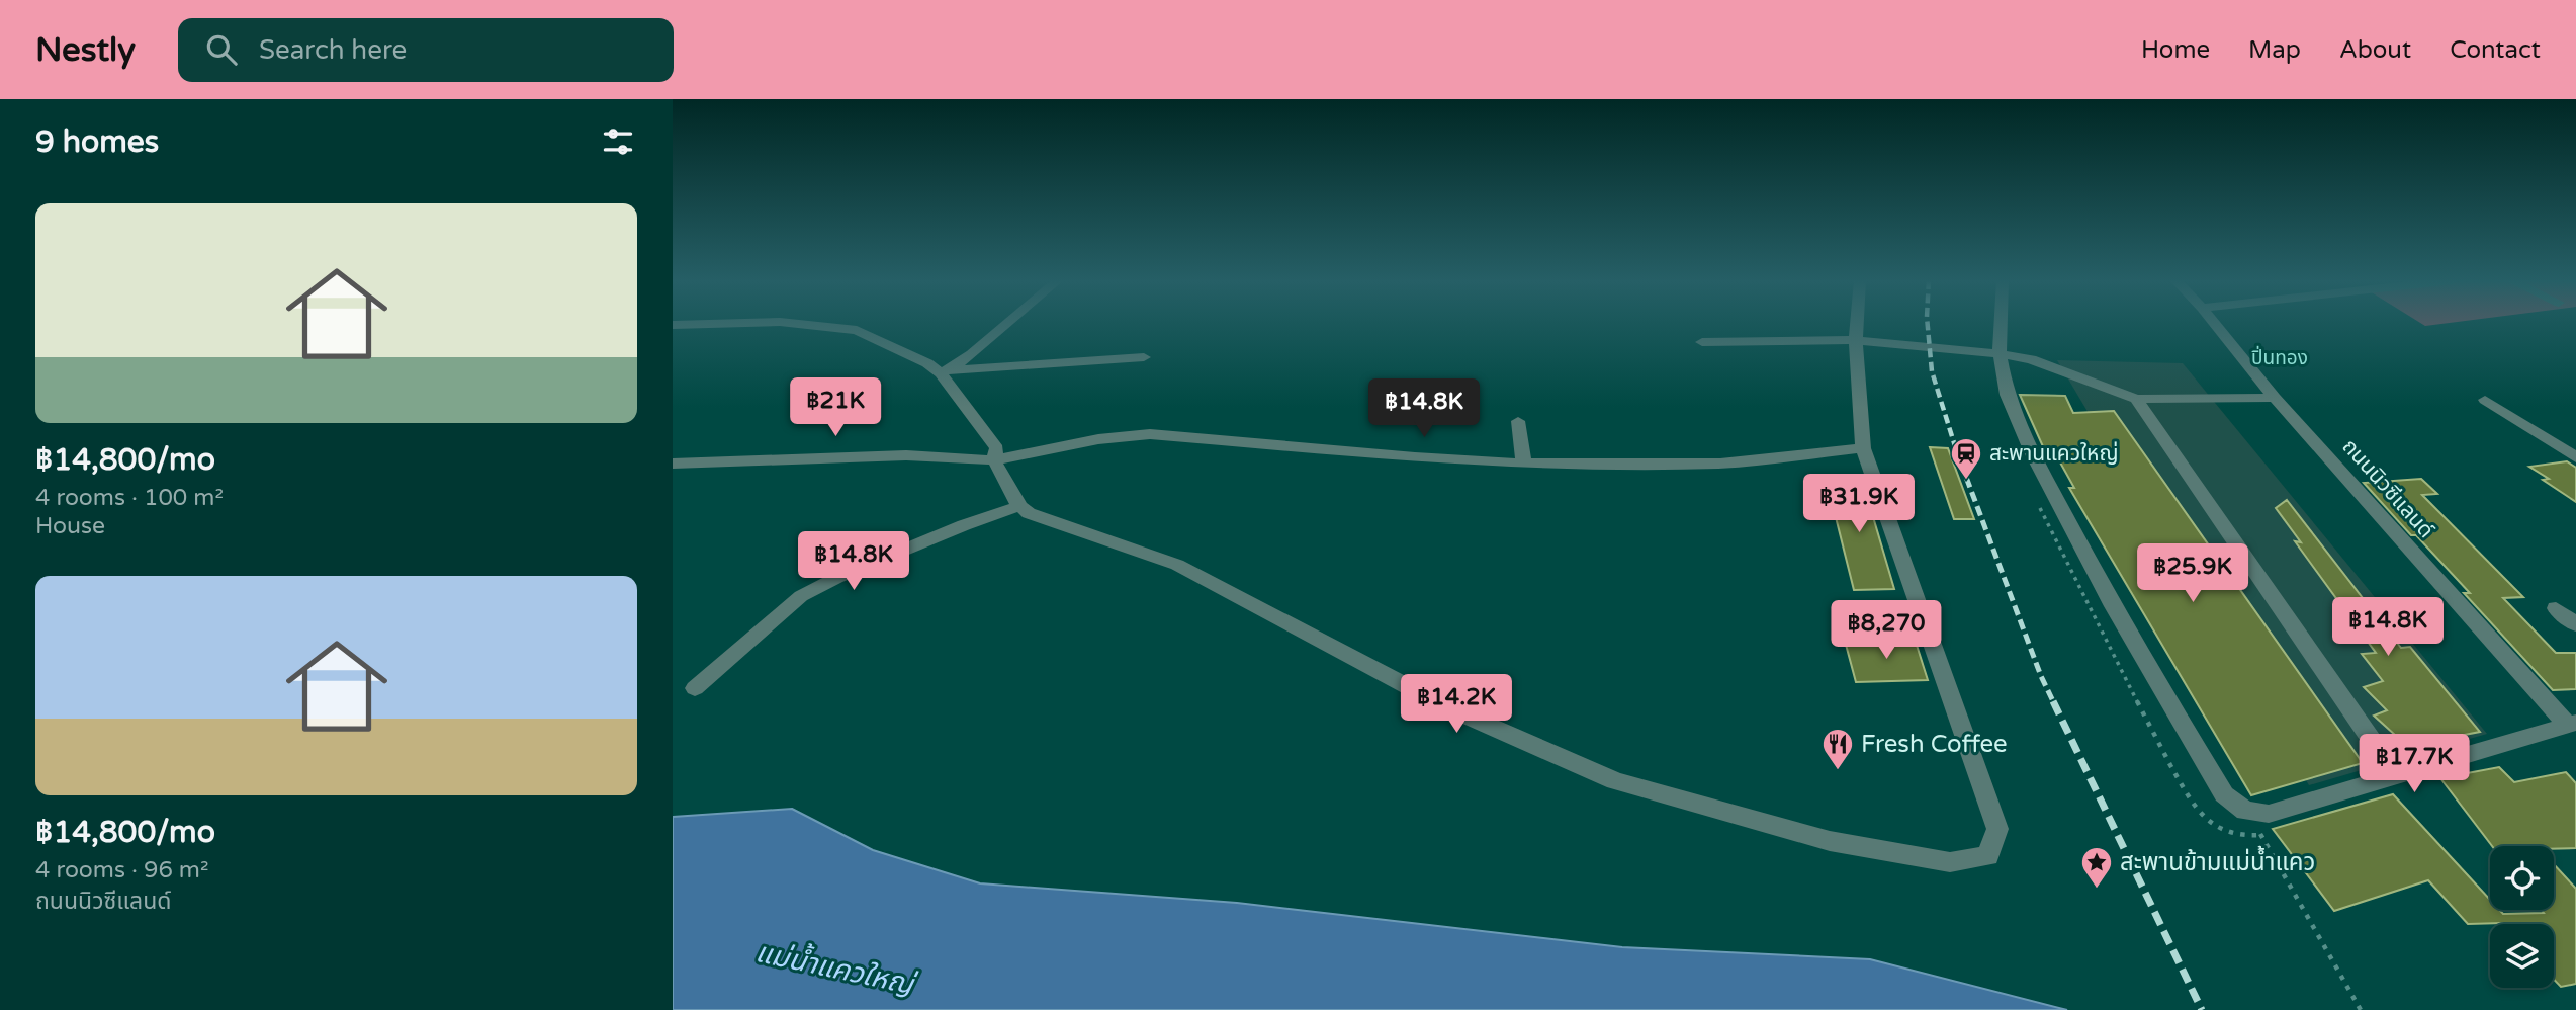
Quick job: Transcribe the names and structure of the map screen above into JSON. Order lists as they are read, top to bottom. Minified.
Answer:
{"streets":{"street":["ถนนนิวซีแลนด์"]},"districts":["ปิ่นทอง"],"water":["แม่น้ำแควใหญ่"],"places":{"station":["สะพานแควใหญ่"],"restaurant":["Fresh Coffee"],"place":["สะพานข้ามแม่น้ำแคว"]},"page":{"header":"Nestly","search":"Search here","nav":["Home","Map","About","Contact"],"heading":"9 homes","list":[{"name":"฿14,800/mo","note":"4 rooms · 100 m² · House"},{"name":"฿14,800/mo","note":"4 rooms · 96 m² · ถนนนิวซีแลนด์"}],"price":["฿21K","฿14.8K","฿31.9K","฿14.8K","฿25.9K","฿14.8K","฿8,270","฿14.2K","฿17.7K"]}}
